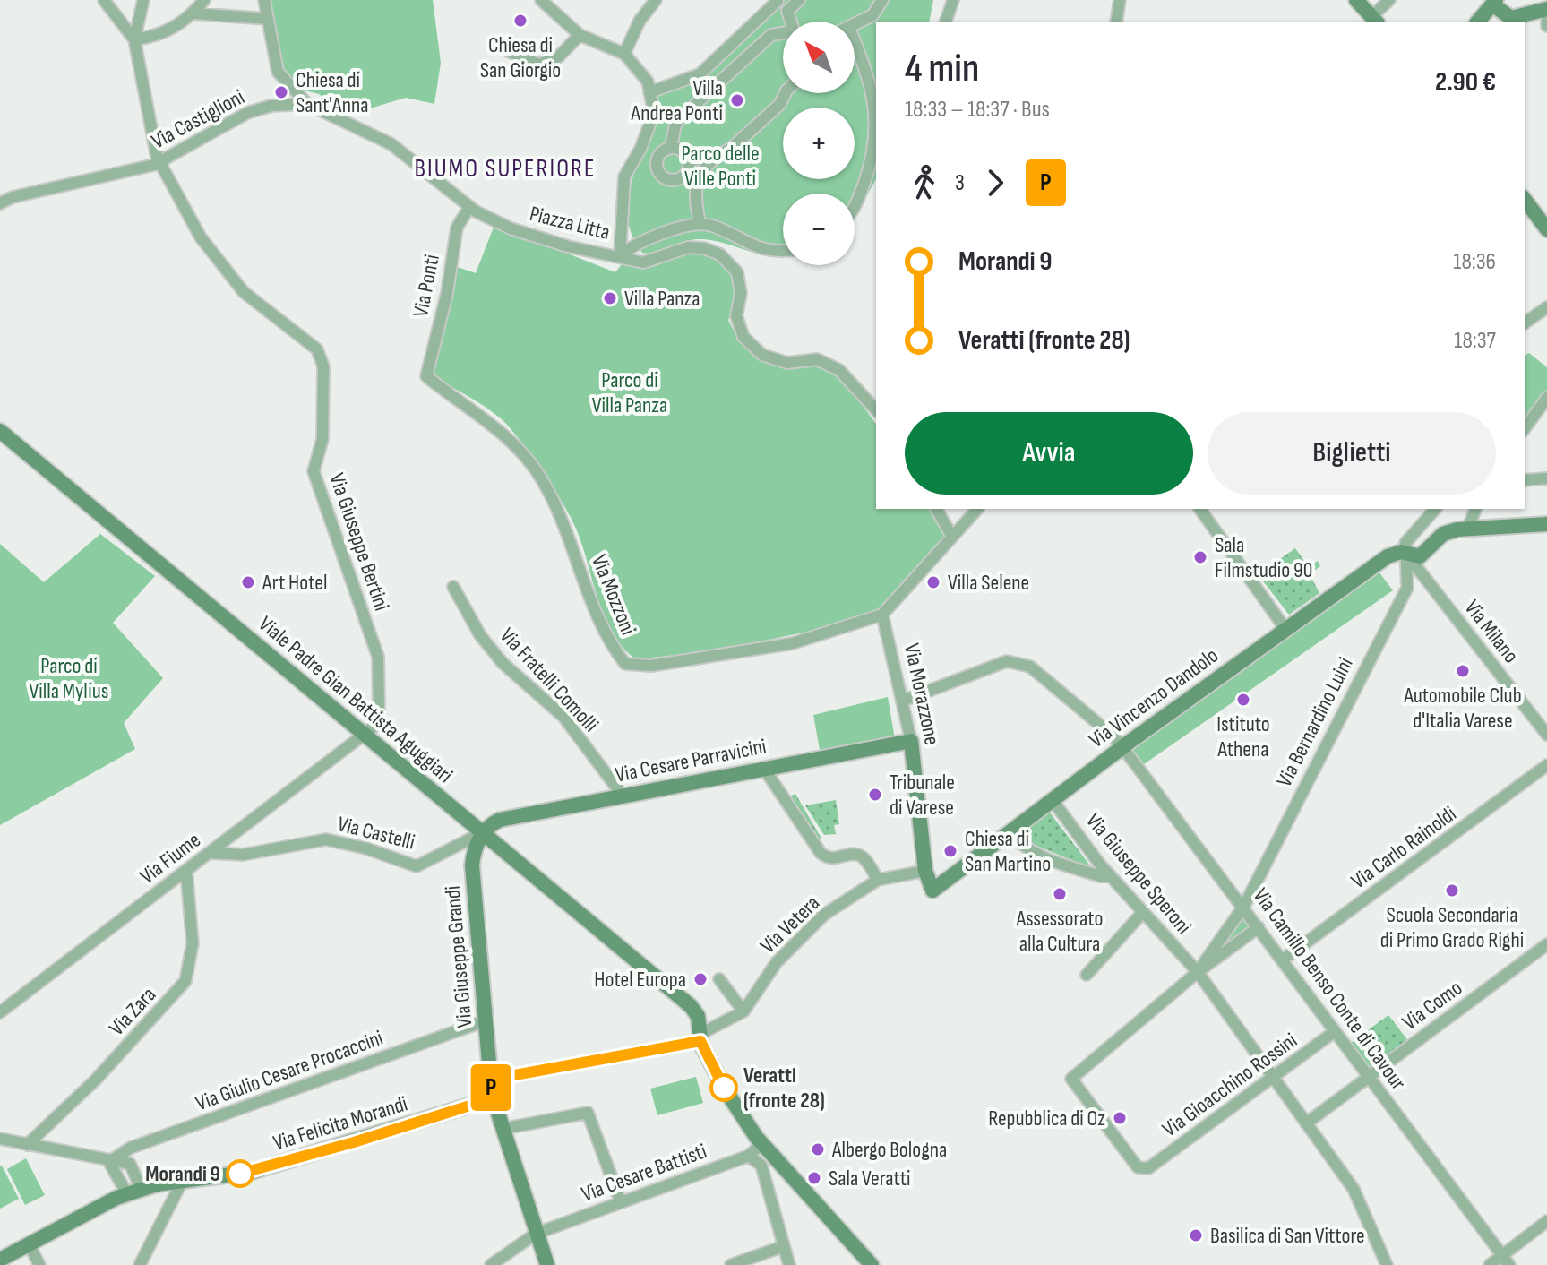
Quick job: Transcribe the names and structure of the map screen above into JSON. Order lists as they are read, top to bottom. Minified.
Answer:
{"streets":{"street":["Via Castiglioni","Piazza Litta","Via Ponti","Via Giuseppe Bertini","Via Mozzoni","Via Milano","Via Fratelli Comolli","Via Morazzone","Via Vincenzo Dandolo","Viale Padre Gian Battista Aguggiari","Via Bernardino Luini","Via Cesare Parravicini","Via Castelli","Via Carlo Rainoldi","Via Fiume","Via Giuseppe Speroni","Via Vetera","Via Giuseppe Grandi","Via Camillo Benso Conte di Cavour","Via Como","Via Zara","Via Giulio Cesare Procaccini","Via Gioacchino Rossini","Via Felicita Morandi","Via Cesare Battisti"]},"crossings":[["Via Castiglioni","Piazza Litta"],["Via Castiglioni","Via Ponti"],["Via Castiglioni","Via Giuseppe Bertini"],["Via Ponti","Via Mozzoni"],["Via Giuseppe Bertini","Viale Padre Gian Battista Aguggiari"],["Via Giuseppe Bertini","Via Fiume"],["Via Mozzoni","Via Morazzone"],["Via Milano","Via Vincenzo Dandolo"],["Via Milano","Via Bernardino Luini"],["Via Fratelli Comolli","Via Cesare Parravicini"],["Via Morazzone","Via Vincenzo Dandolo"],["Via Morazzone","Via Cesare Parravicini"],["Via Morazzone","Via Camillo Benso Conte di Cavour"],["Via Vincenzo Dandolo","Via Bernardino Luini"],["Via Vincenzo Dandolo","Via Giuseppe Speroni"],["Via Vincenzo Dandolo","Via Camillo Benso Conte di Cavour"],["Viale Padre Gian Battista Aguggiari","Via Cesare Parravicini"],["Viale Padre Gian Battista Aguggiari","Via Castelli"],["Viale Padre Gian Battista Aguggiari","Via Fiume"],["Viale Padre Gian Battista Aguggiari","Via Giuseppe Grandi"],["Via Bernardino Luini","Via Giuseppe Speroni"],["Via Bernardino Luini","Via Camillo Benso Conte di Cavour"],["Via Bernardino Luini","Via Gioacchino Rossini"],["Via Cesare Parravicini","Via Castelli"],["Via Cesare Parravicini","Via Giuseppe Grandi"],["Via Castelli","Via Fiume"],["Via Castelli","Via Giuseppe Grandi"],["Via Carlo Rainoldi","Via Camillo Benso Conte di Cavour"],["Via Fiume","Via Zara"],["Via Giuseppe Speroni","Via Como"],["Via Giuseppe Speroni","Via Gioacchino Rossini"],["Via Giuseppe Grandi","Via Giulio Cesare Procaccini"],["Via Giuseppe Grandi","Via Felicita Morandi"],["Via Giuseppe Grandi","Via Cesare Battisti"],["Via Camillo Benso Conte di Cavour","Via Como"],["Via Camillo Benso Conte di Cavour","Via Gioacchino Rossini"]],"districts":["BIUMO SUPERIORE"],"parks":["Parco delle Ville Ponti","Parco di Villa Panza","Parco di Villa Mylius"],"places":["Chiesa di San Giorgio","Chiesa di Sant'Anna","Villa Andrea Ponti","Villa Panza","Sala Filmstudio 90","Art Hotel","Villa Selene","Automobile Club d'Italia Varese","Istituto Athena","Tribunale di Varese","Chiesa di San Martino","Scuola Secondaria di Primo Grado Righi","Assessorato alla Cultura","Hotel Europa","Veratti (fronte 28)","Repubblica di Oz","Albergo Bologna","Morandi 9","Sala Veratti","Basilica di San Vittore"],"lines":["bus line P"],"north":"top left","page":{"on_map":"P","map_buttons":["+","−"],"heading":["4 min","18:33 – 18:37 · Bus","2.90 €"],"legs":["3","P"],"list":[{"name":"Morandi 9","value":"18:36"},{"name":"Veratti (fronte 28)","value":"18:37"}],"buttons":["Avvia","Biglietti"]}}
